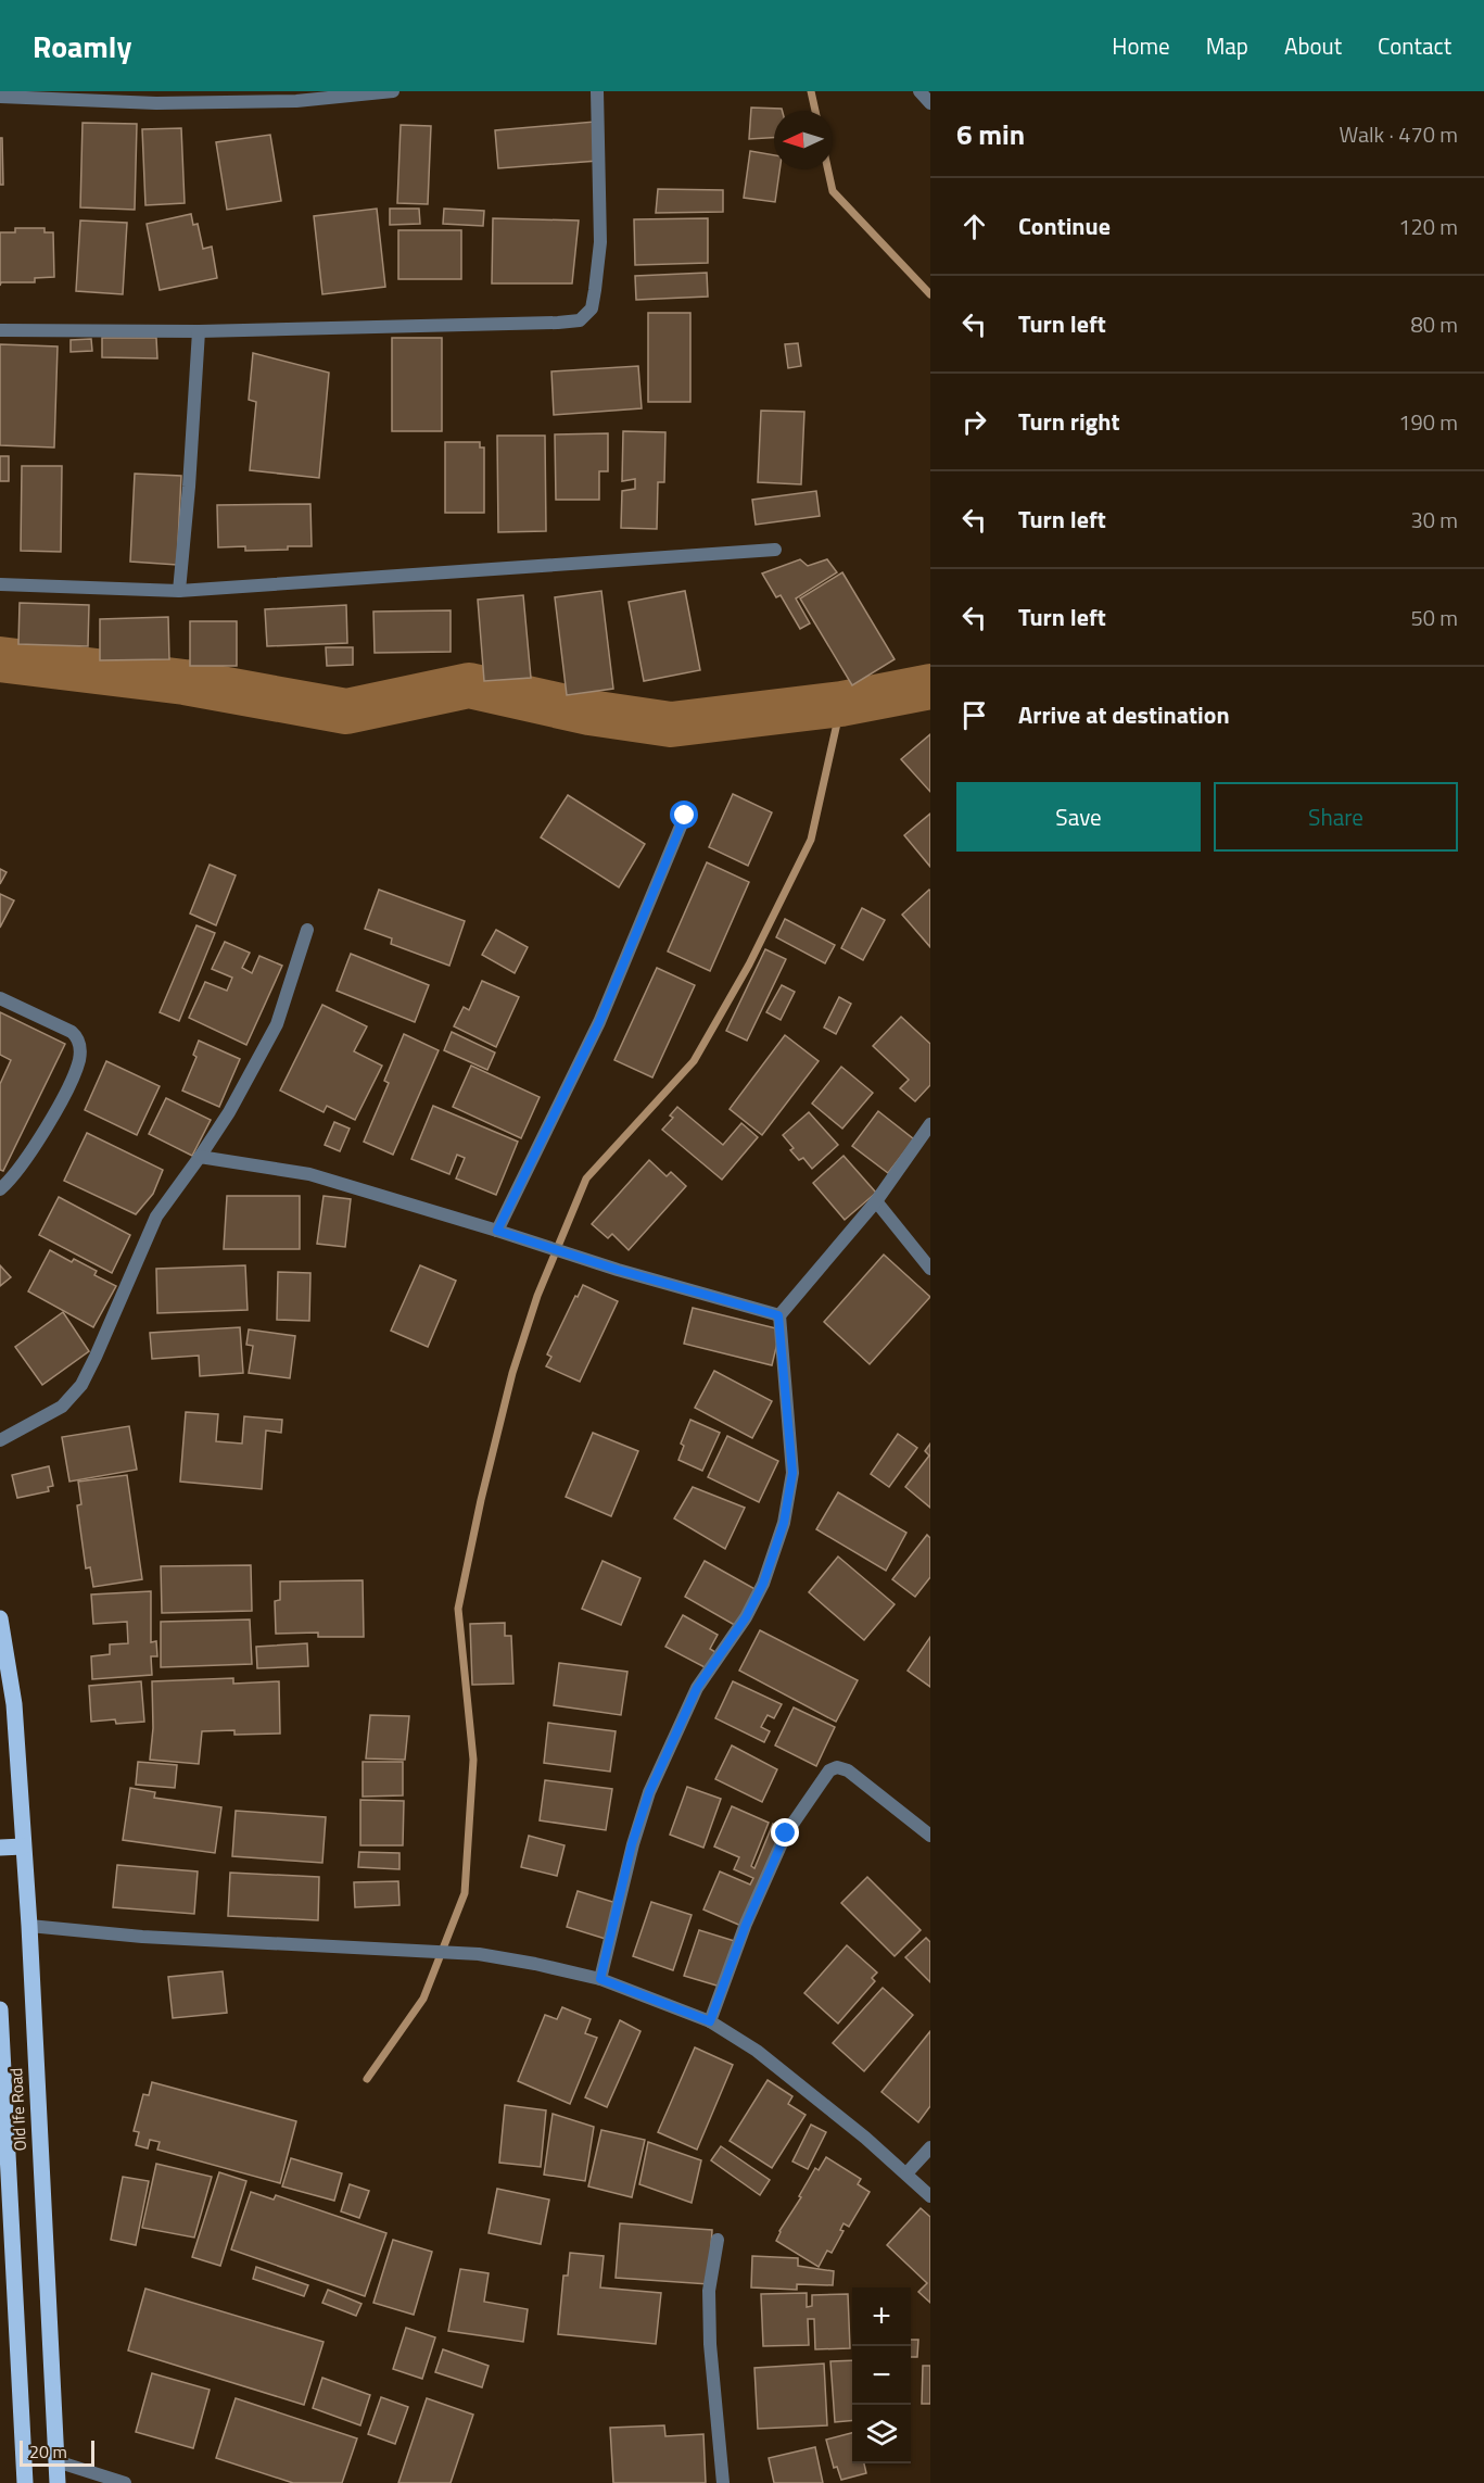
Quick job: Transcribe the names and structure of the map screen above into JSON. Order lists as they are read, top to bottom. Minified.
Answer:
{"streets":{"main road":["Old Ife Road"]},"scale_bar":"20 m","north":"left","page":{"header":"Roamly","nav":["Home","Map","About","Contact"],"heading":["6 min","Walk · 470 m"],"list":[["Continue","120 m"],["Turn left","80 m"],["Turn right","190 m"],["Turn left","30 m"],["Turn left","50 m"],"Arrive at destination"],"buttons":["Save","Share"],"map_buttons":["+","−"],"scale":"20 m"}}
